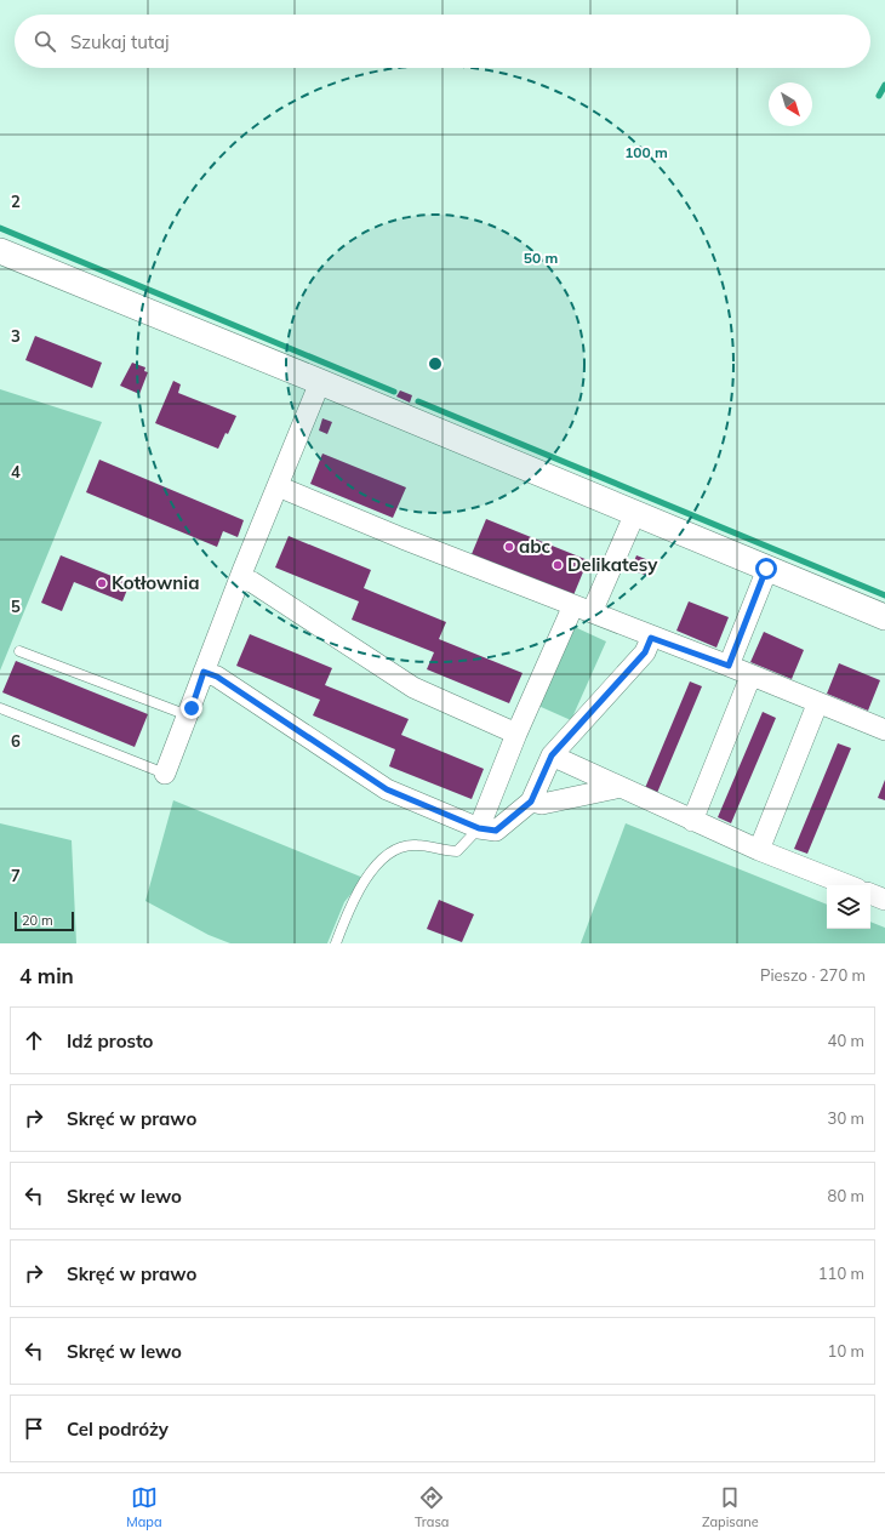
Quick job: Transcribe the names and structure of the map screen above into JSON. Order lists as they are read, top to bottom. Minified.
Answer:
{"places":["abc","Delikatesy","Kotłownia"],"scale_bar":"20 m","north":"bottom right","page":{"search":"Szukaj tutaj","scale":"20 m","heading":["4 min","Pieszo · 270 m"],"list":[["Idź prosto","40 m"],["Skręć w prawo","30 m"],["Skręć w lewo","80 m"],["Skręć w prawo","110 m"],["Skręć w lewo","10 m"],"Cel podróży"],"nav":["Mapa","Trasa","Zapisane"]},"grid":{"rows":["2","3","4","5","6","7"]},"rings":["100 m","50 m"]}
